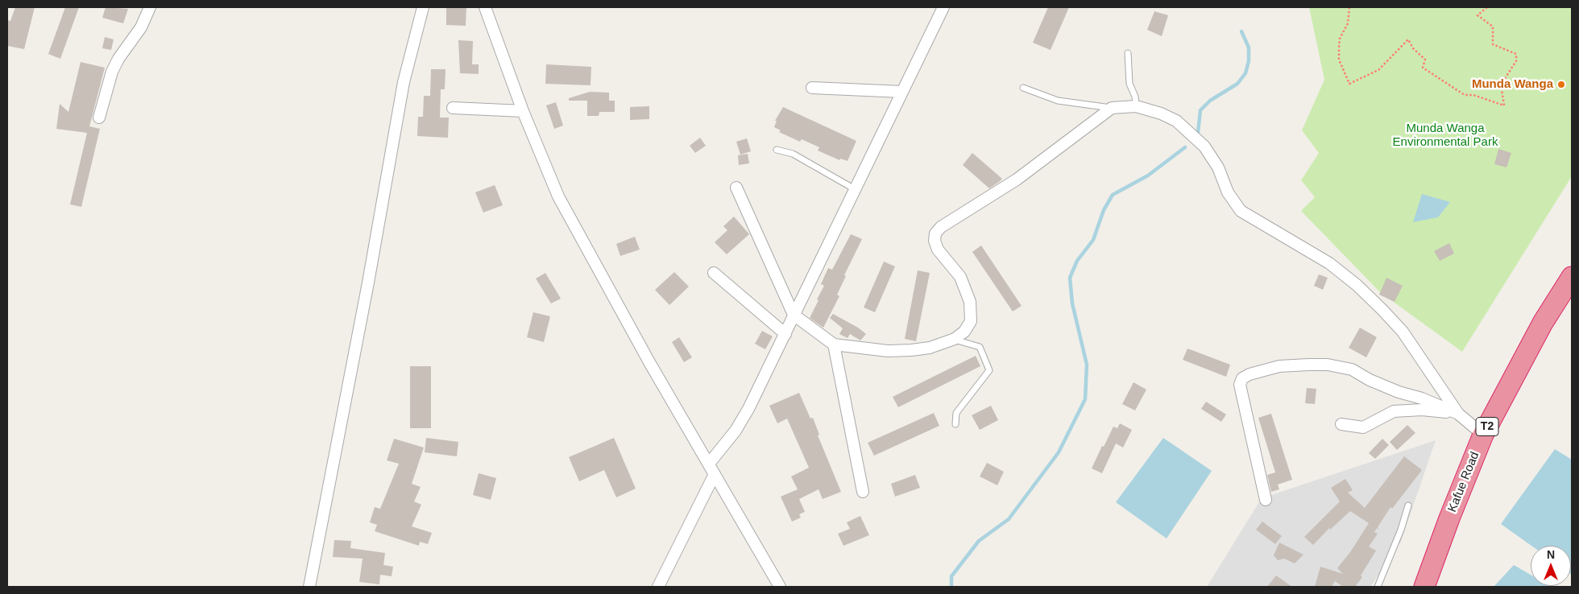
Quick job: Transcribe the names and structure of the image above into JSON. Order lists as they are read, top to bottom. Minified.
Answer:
{"streets":{"highway":["T2","Kafue Road"]},"parks":["Munda Wanga Environmental Park"],"places":["Munda Wanga"],"north":"top"}
